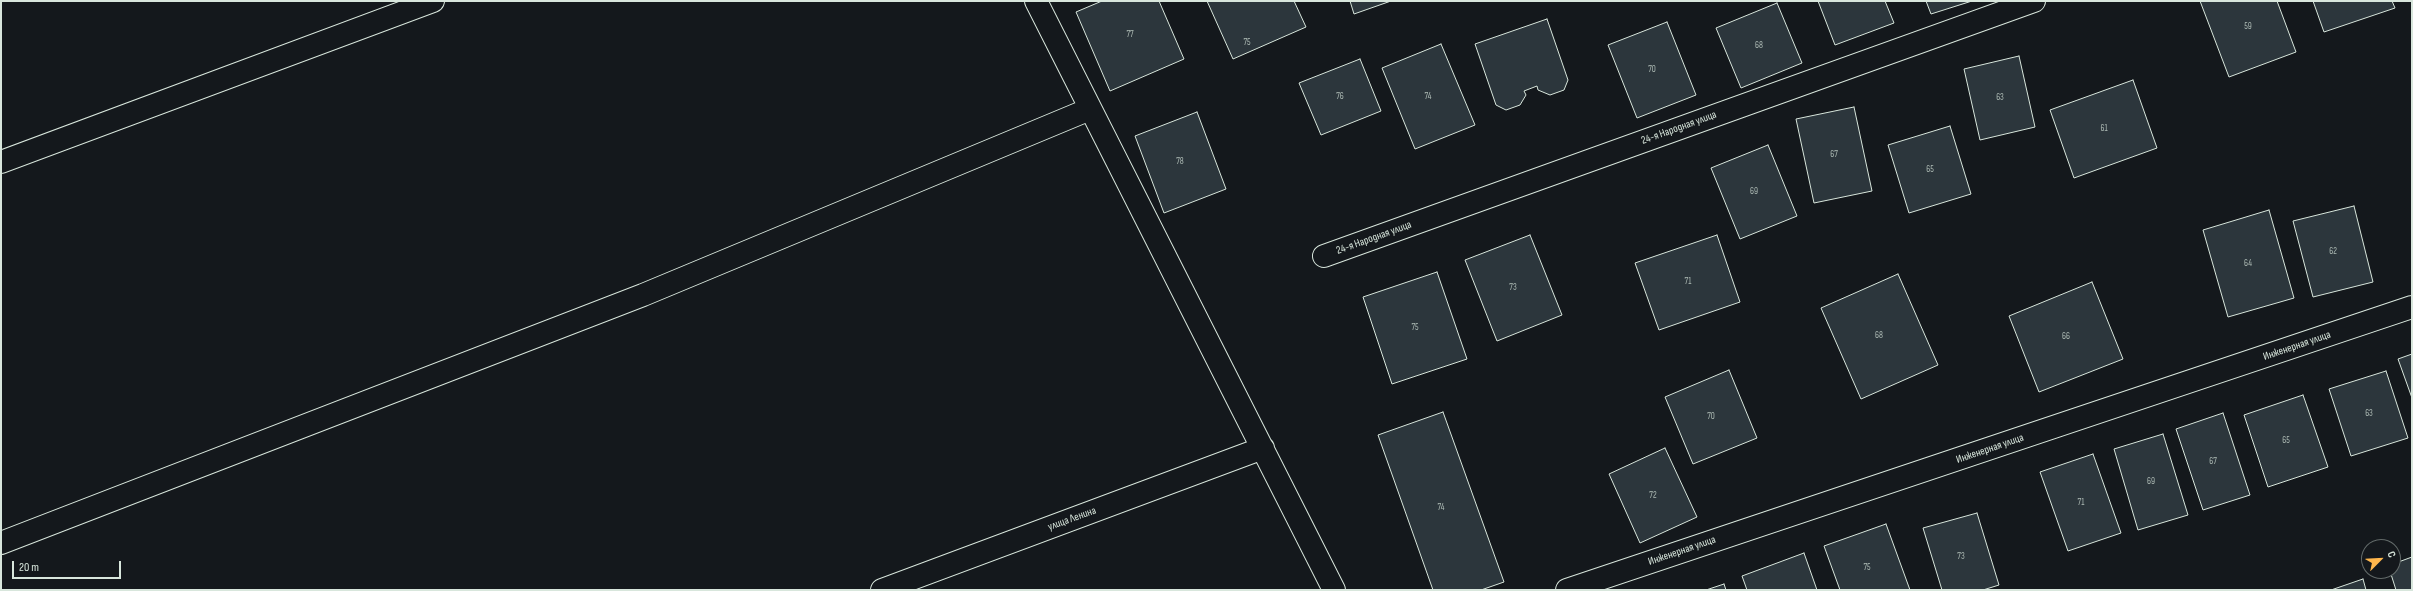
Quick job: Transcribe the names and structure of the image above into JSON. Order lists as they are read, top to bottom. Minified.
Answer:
{"streets":{"street":["24-я Народная улица","Инженерная улица","улица Ленина"]},"house_numbers":["59","77","75","68","70","76","74","63","61","67","78","65","69","62","64","71","73","75","68","66","63","70","65","67","69","72","71","74","73","75"],"scale_bar":"20 m","north":"top right"}
